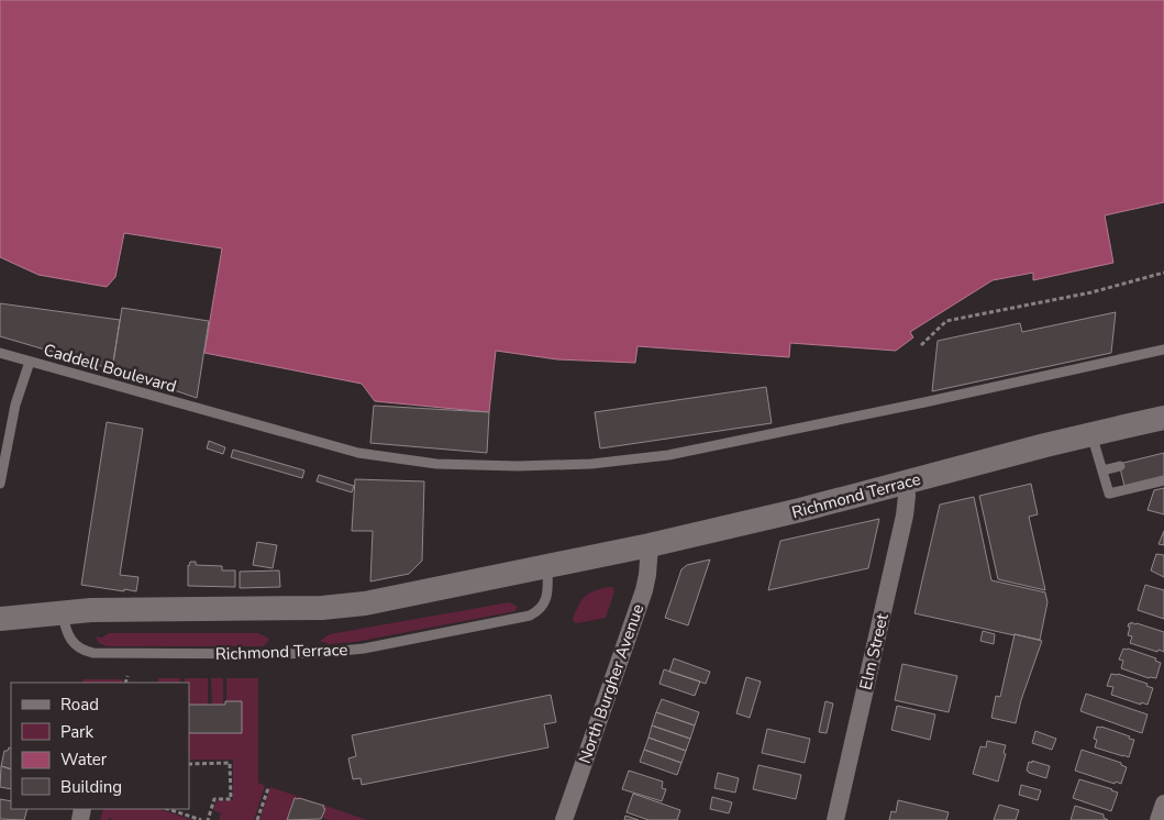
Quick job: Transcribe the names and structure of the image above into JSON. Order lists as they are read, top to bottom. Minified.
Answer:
{"streets":{"main road":["Richmond Terrace"],"street":["Elm Street","North Burgher Avenue"],"lane":["Caddell Boulevard"]},"crossings":[["Richmond Terrace","Elm Street"],["Richmond Terrace","North Burgher Avenue"]],"legend":["Road","Park","Water","Building"]}
